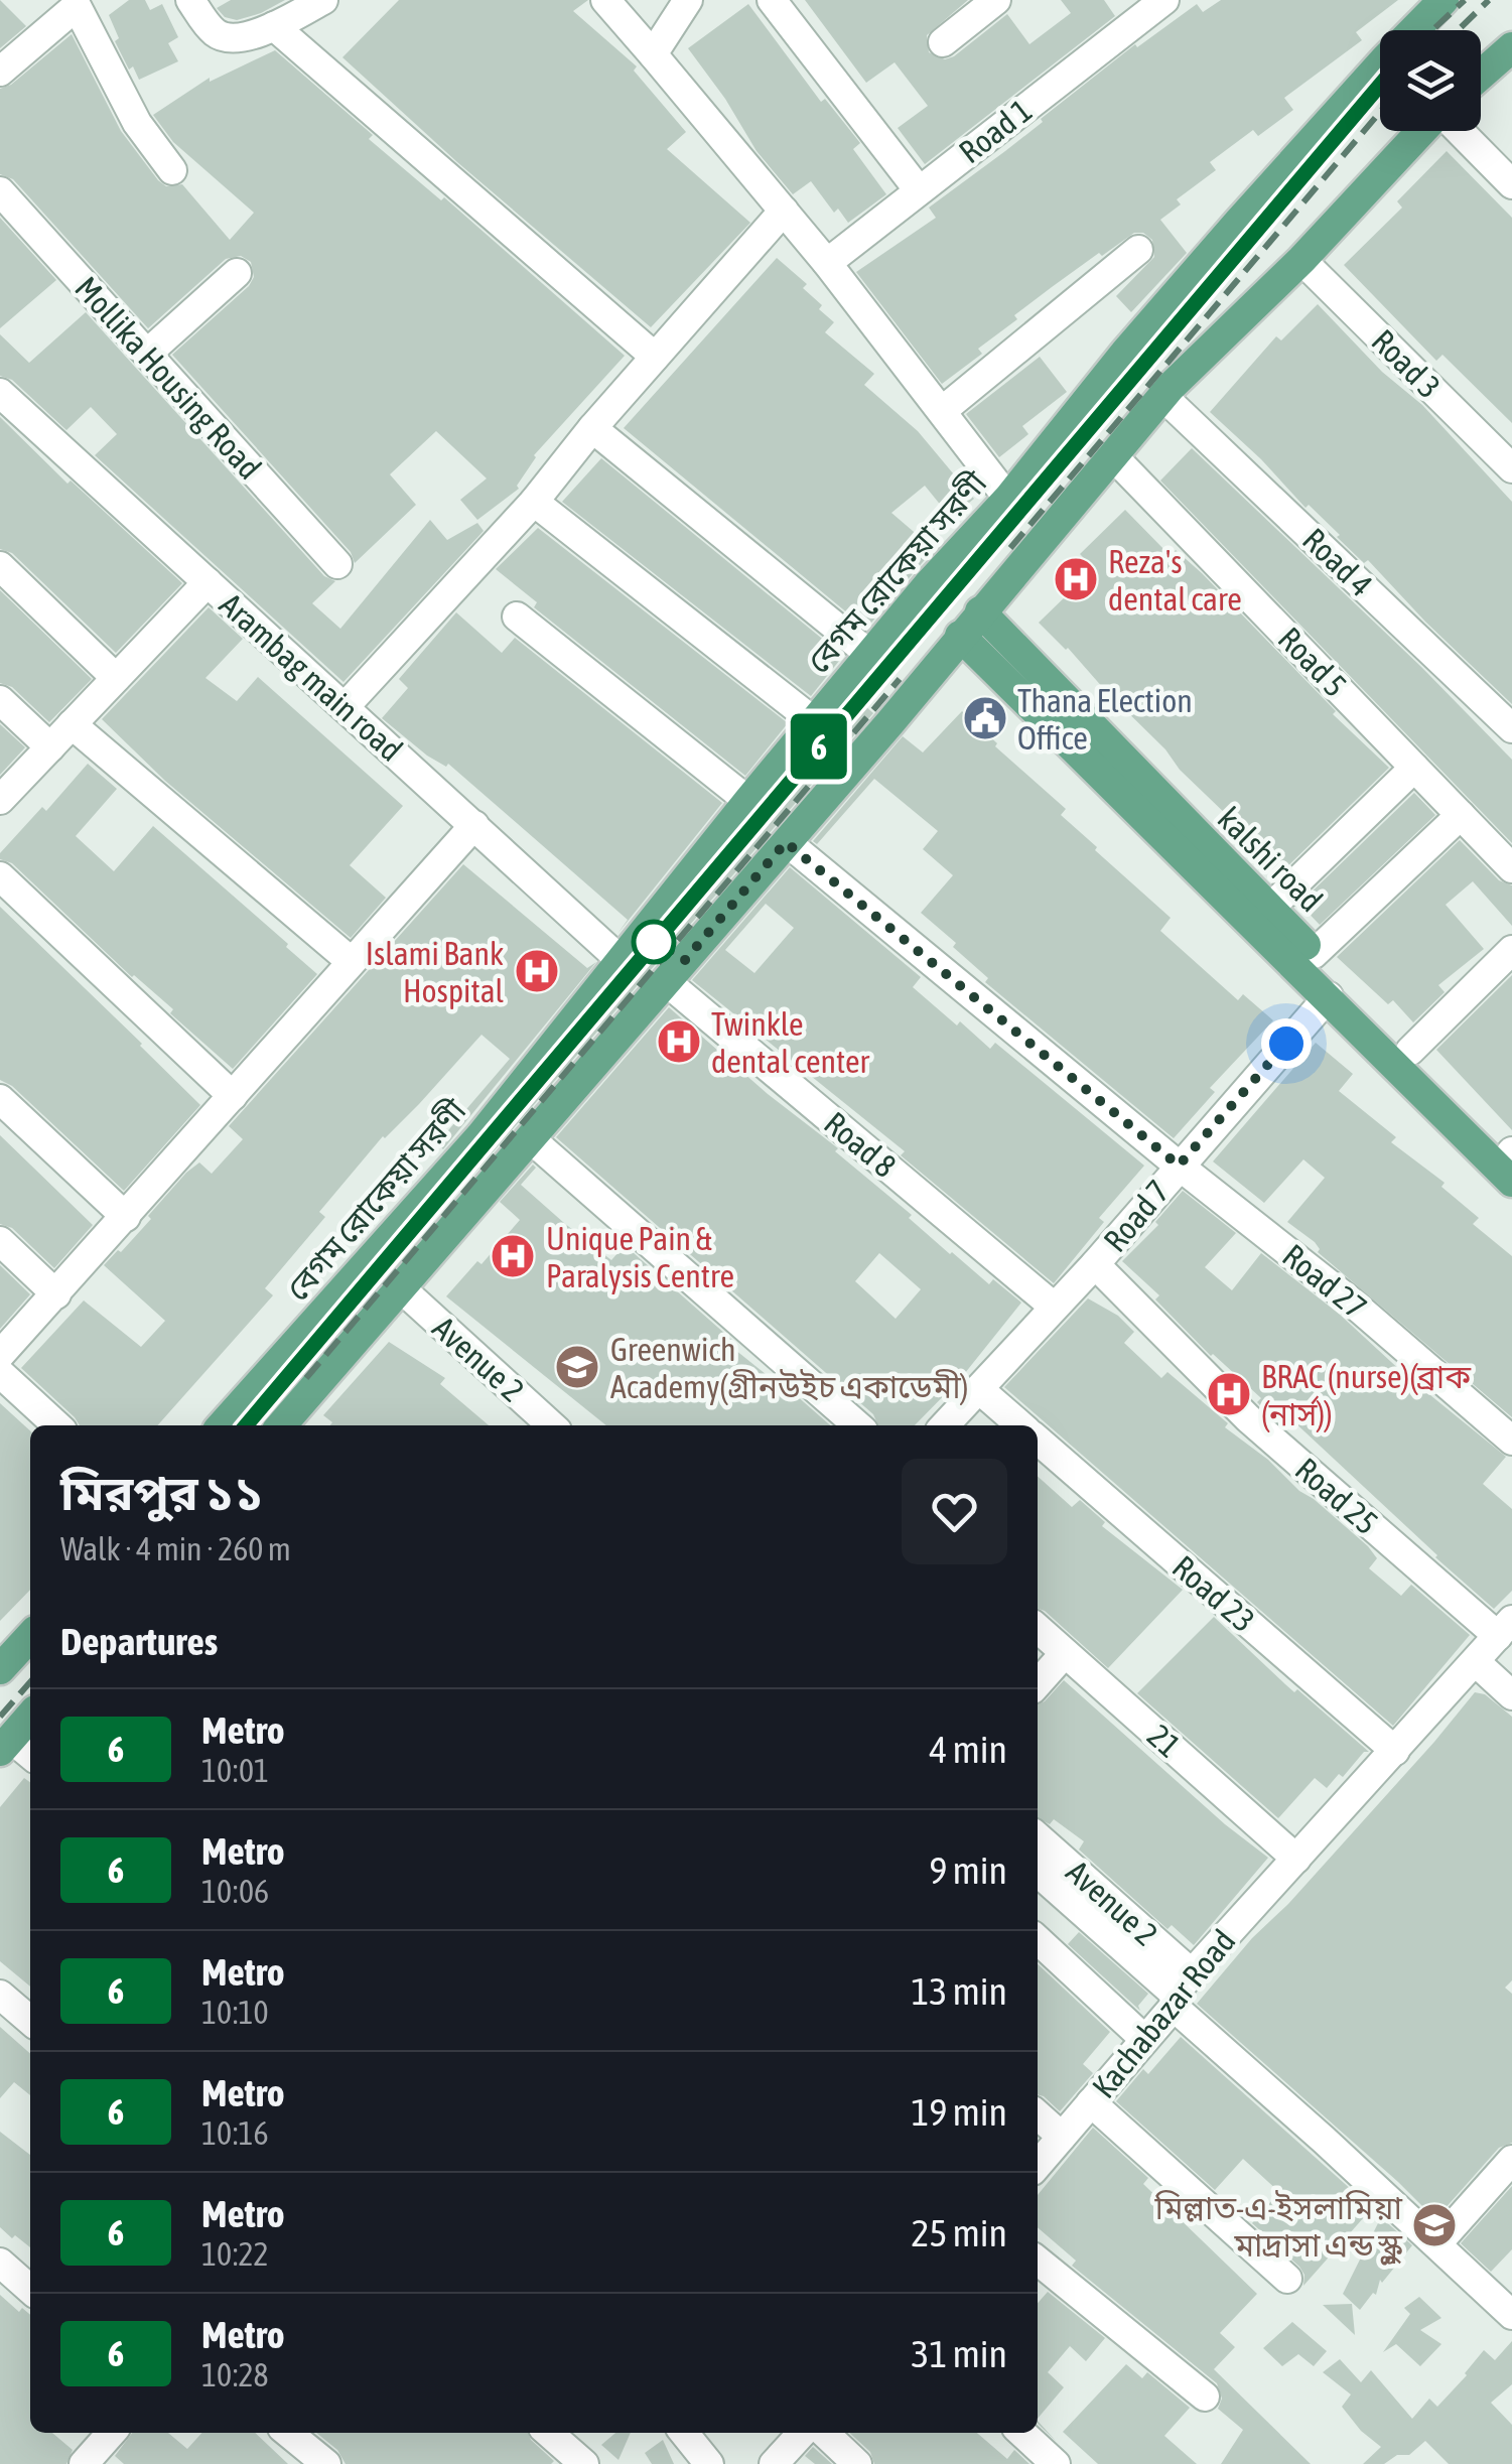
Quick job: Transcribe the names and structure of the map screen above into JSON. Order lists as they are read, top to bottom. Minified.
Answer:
{"streets":{"main road":["বেগম রোকেয়া সরণী","kalshi road"],"street":["Road 1","Road 3","Mollika Housing Road","Road 4","Road 5","Arambag main road","Road 8","Road 7","Road 27","Avenue 2","Road 25","Road 23","21","Kachabazar Road"]},"crossings":[["বেগম রোকেয়া সরণী","Arambag main road"],["Road 8","Road 7"],["Road 7","Road 27"],["Road 7","Road 25"],["Avenue 2","Kachabazar Road"],["Road 25","Kachabazar Road"],["Road 23","Kachabazar Road"],["21","Kachabazar Road"]],"places":{"hospital":["Reza's dental care","Islami Bank Hospital","Twinkle dental center","Unique Pain & Paralysis Centre","BRAC (nurse)(ব্রাক (নার্স))"],"public building":["Thana Election Office"],"school or university":["Greenwich Academy(গ্রীনউইচ একাডেমী)","মিল্লাত-এ-ইসলামিয়া মাদ্রাসা এন্ড স্কুল"]},"lines":["metro line 6"],"page":{"on_map":"6","heading":[["মিরপুর ১১","Walk · 4 min · 260 m"],"Departures"],"list":[{"mark":"6","name":"Metro","note":"10:01","value":"4 min"},{"mark":"6","name":"Metro","note":"10:06","value":"9 min"},{"mark":"6","name":"Metro","note":"10:10","value":"13 min"},{"mark":"6","name":"Metro","note":"10:16","value":"19 min"},{"mark":"6","name":"Metro","note":"10:22","value":"25 min"},{"mark":"6","name":"Metro","note":"10:28","value":"31 min"}]}}
